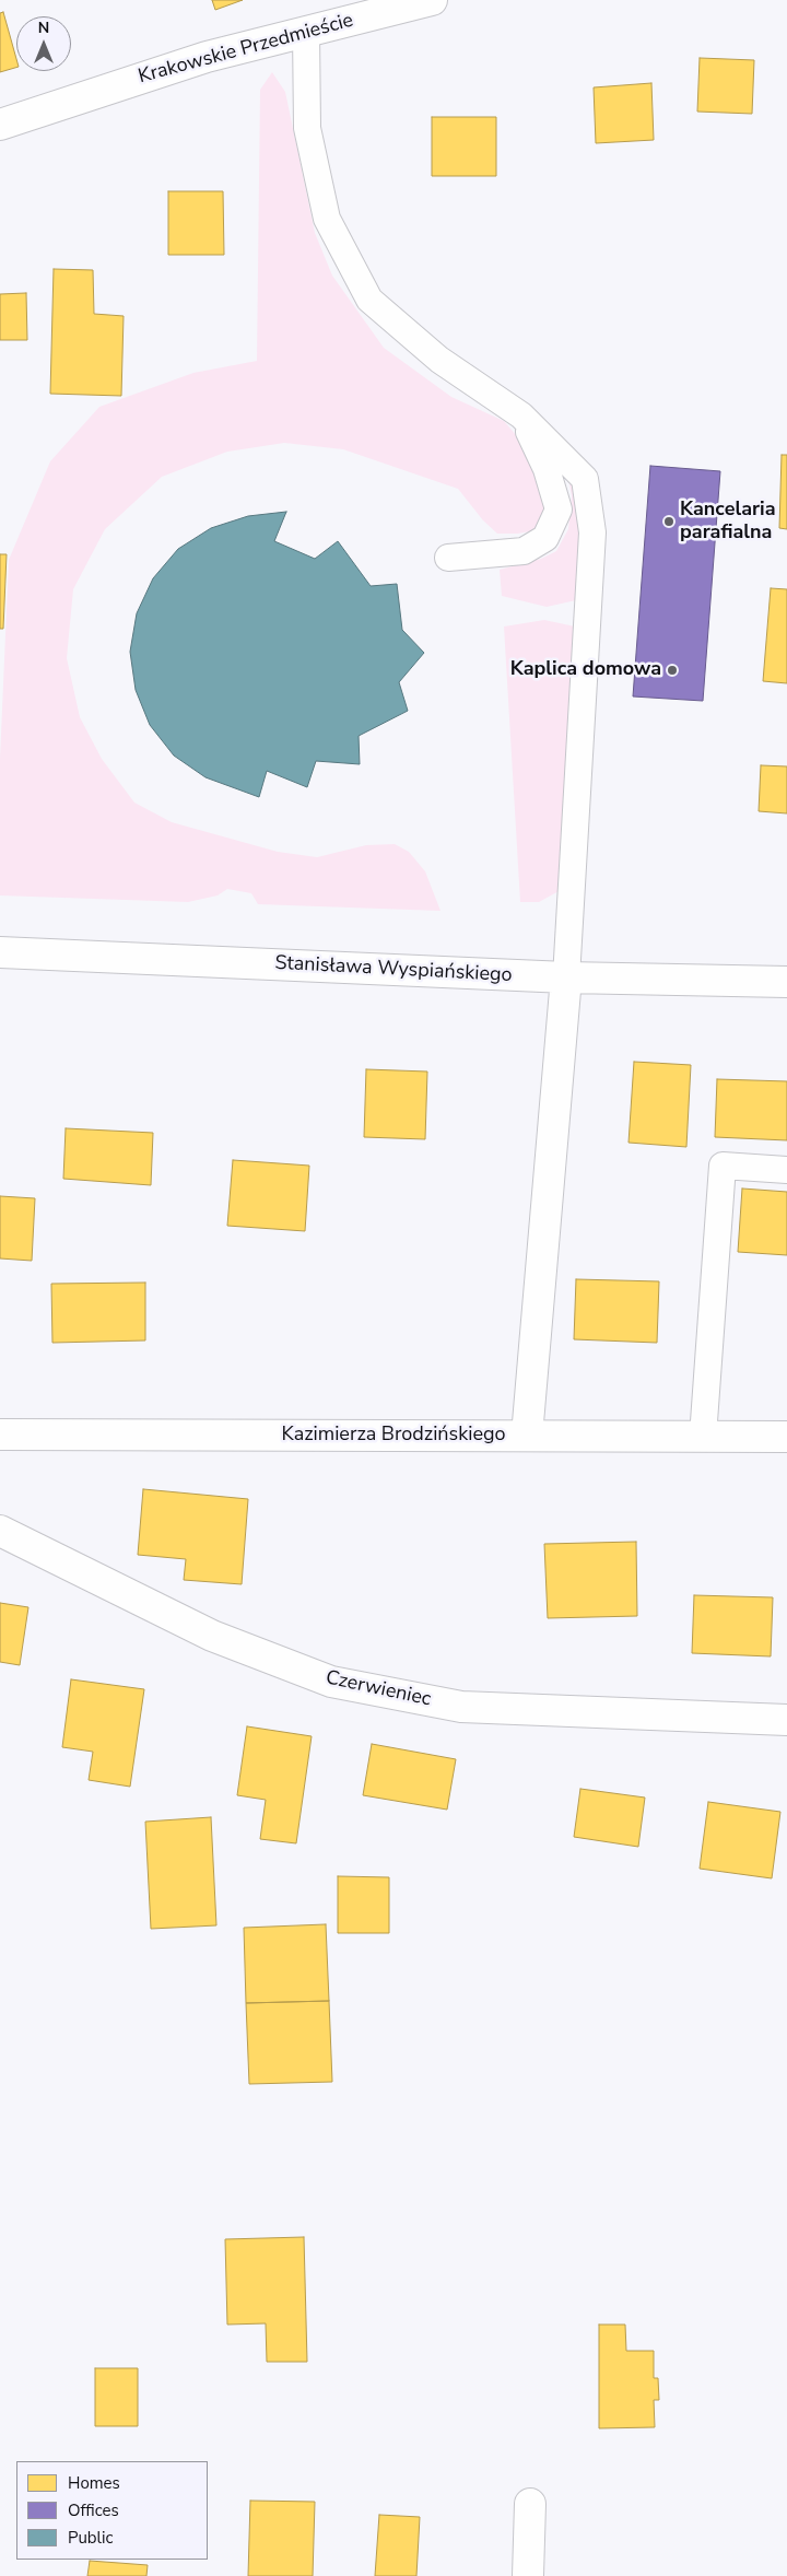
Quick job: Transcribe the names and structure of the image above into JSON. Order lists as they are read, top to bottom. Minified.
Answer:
{"streets":{"street":["Krakowskie Przedmieście","Stanisława Wyspiańskiego","Kazimierza Brodzińskiego","Czerwieniec"]},"places":["Kancelaria parafialna","Kaplica domowa"],"legend":["Homes","Offices","Public"],"north":"top"}
